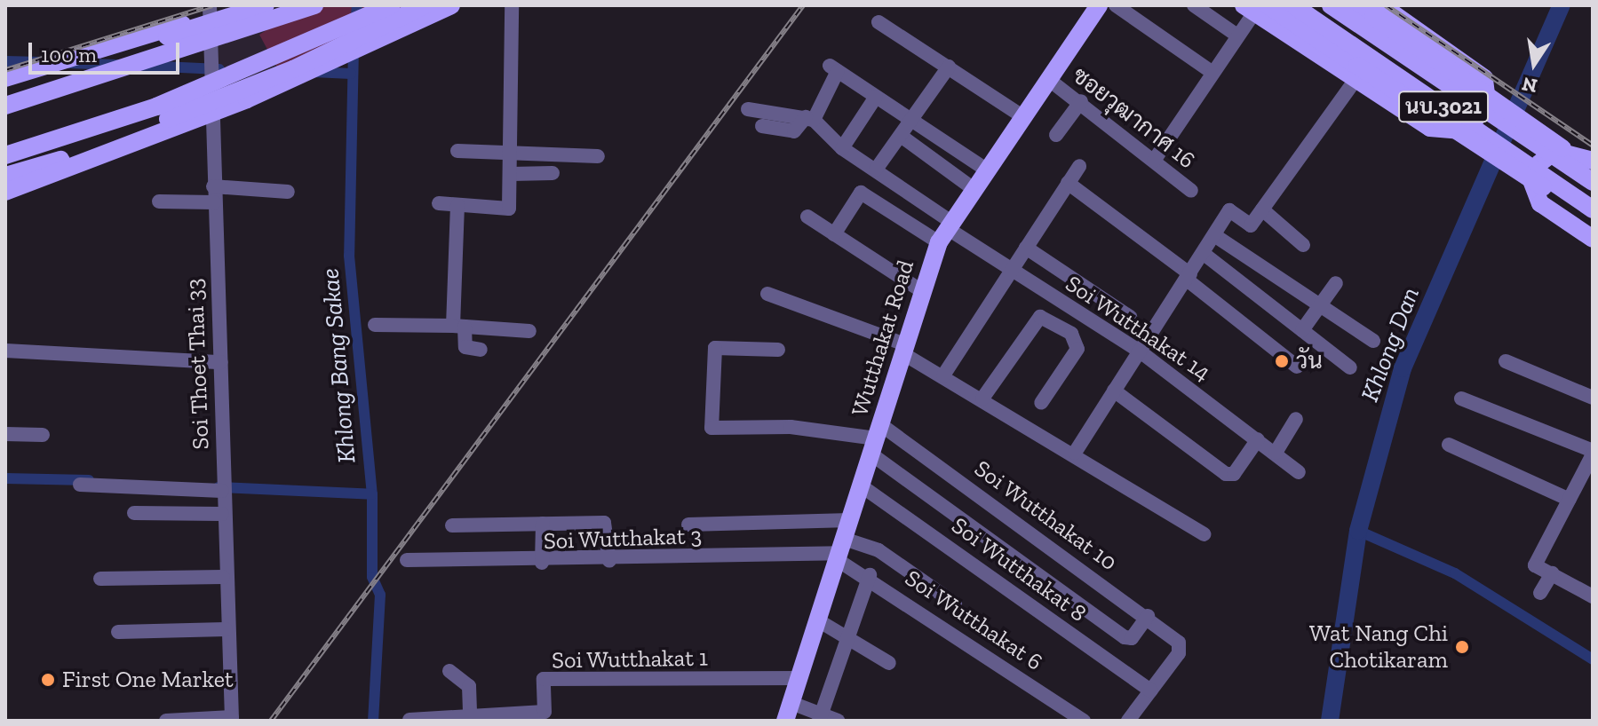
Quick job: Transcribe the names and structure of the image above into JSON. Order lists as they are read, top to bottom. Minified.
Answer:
{"streets":{"main road":["นบ.3021","Wutthakat Road"],"street":["ซอยวุฒากาศ 16","Soi Wutthakat 14","Soi Thoet Thai 33","Soi Wutthakat 10","Soi Wutthakat 3","Soi Wutthakat 8","Soi Wutthakat 6","Soi Wutthakat 1"]},"crossings":[["ซอยวุฒากาศ 16","Wutthakat Road"],["Soi Wutthakat 14","Wutthakat Road"],["Wutthakat Road","Soi Wutthakat 10"],["Wutthakat Road","Soi Wutthakat 3"],["Wutthakat Road","Soi Wutthakat 8"],["Wutthakat Road","Soi Wutthakat 6"],["Wutthakat Road","Soi Wutthakat 1"],["Soi Wutthakat 10","Soi Wutthakat 8"],["Soi Wutthakat 3","Soi Wutthakat 6"]],"water":["Khlong Dan","Khlong Bang Sakae"],"places":["วัน","Wat Nang Chi Chotikaram","First One Market"],"scale_bar":"100 m","north":"bottom"}
